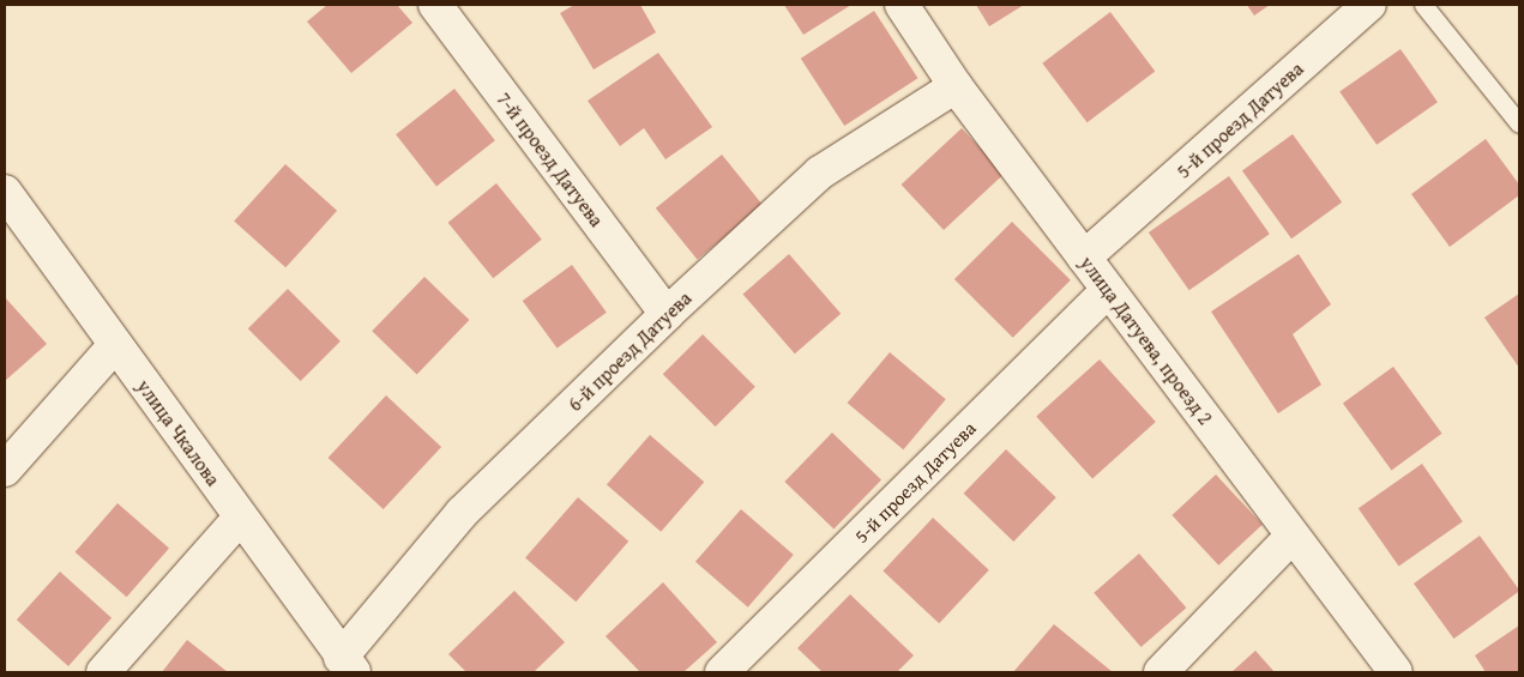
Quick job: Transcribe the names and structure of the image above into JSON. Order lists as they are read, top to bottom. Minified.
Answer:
{"streets":{"street":["5-й проезд Датуева","7-й проезд Датуева","улица Датуева, проезд 2","6-й проезд Датуева","улица Чкалова"]},"crossings":[["5-й проезд Датуева","улица Датуева, проезд 2"],["7-й проезд Датуева","6-й проезд Датуева"],["улица Датуева, проезд 2","6-й проезд Датуева"],["6-й проезд Датуева","улица Чкалова"]]}
